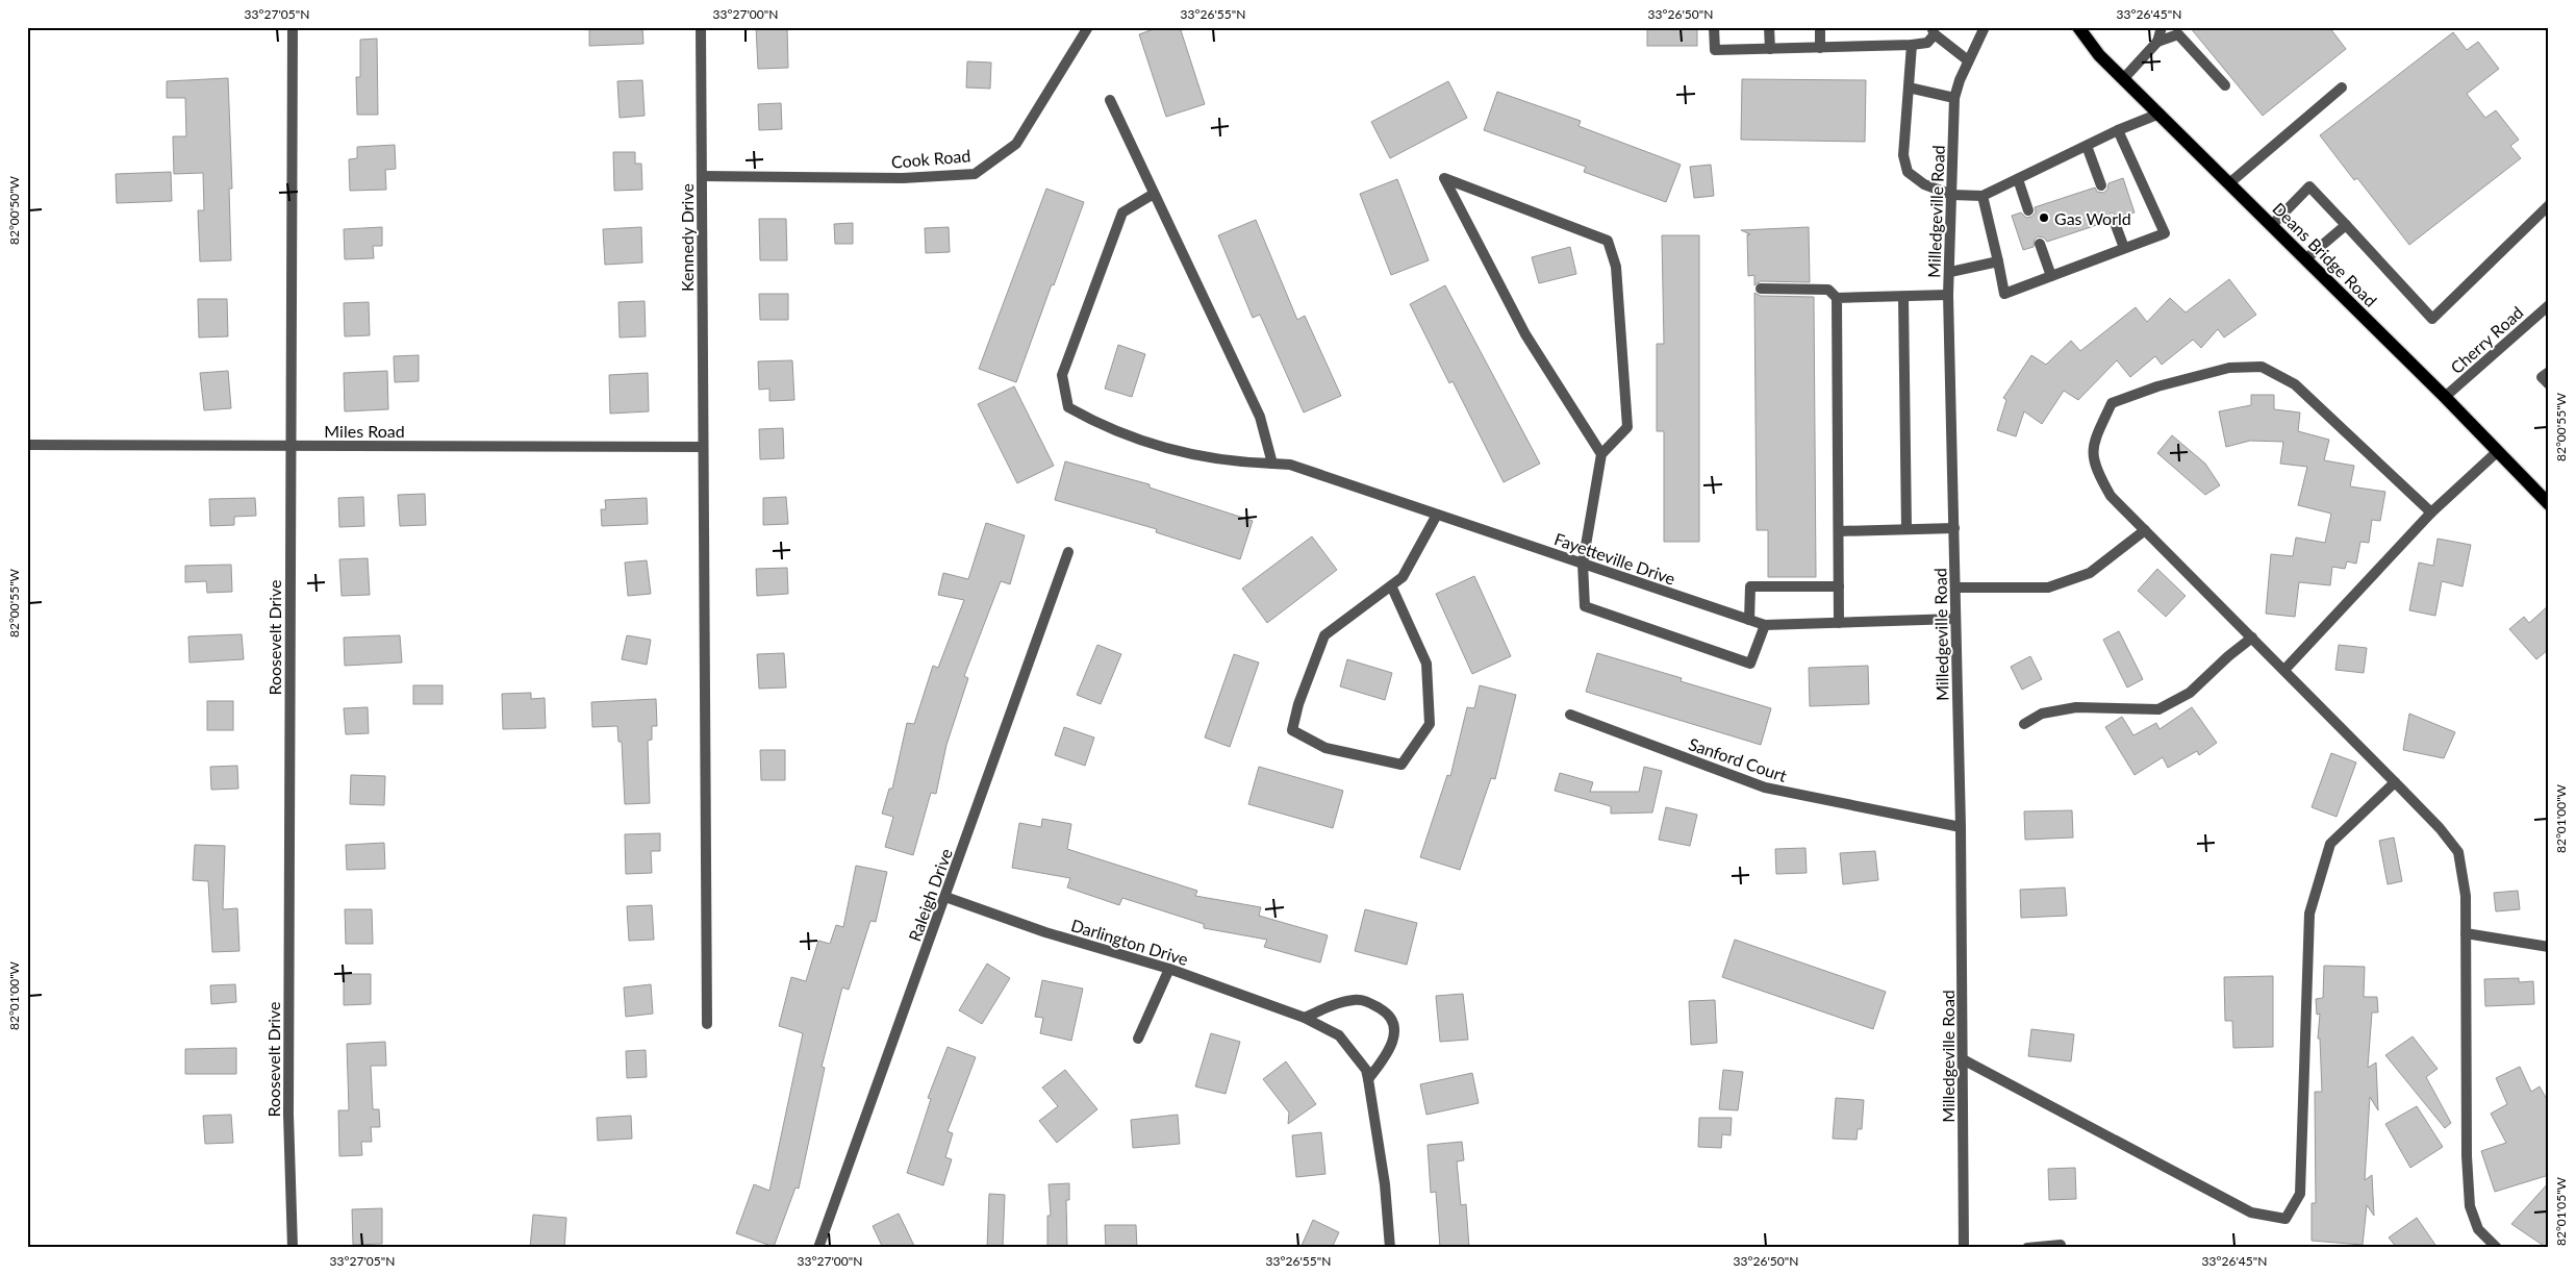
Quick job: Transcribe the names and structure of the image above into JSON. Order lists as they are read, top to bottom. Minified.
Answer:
{"streets":{"main road":["Deans Bridge Road"],"street":["Cook Road","Milledgeville Road","Kennedy Drive","Cherry Road","Miles Road","Fayetteville Drive","Roosevelt Drive","Sanford Court","Raleigh Drive","Darlington Drive"]},"crossings":[["Cook Road","Kennedy Drive"],["Milledgeville Road","Fayetteville Drive"],["Milledgeville Road","Sanford Court"],["Kennedy Drive","Miles Road"],["Deans Bridge Road","Cherry Road"],["Miles Road","Roosevelt Drive"],["Raleigh Drive","Darlington Drive"]],"places":["Gas World"],"coordinates":["33°27'05\"N","33°27'00\"N","33°26'55\"N","33°26'50\"N","33°26'45\"N","82°00'50\"W","82°00'55\"W","82°01'00\"W","82°01'05\"W"]}
